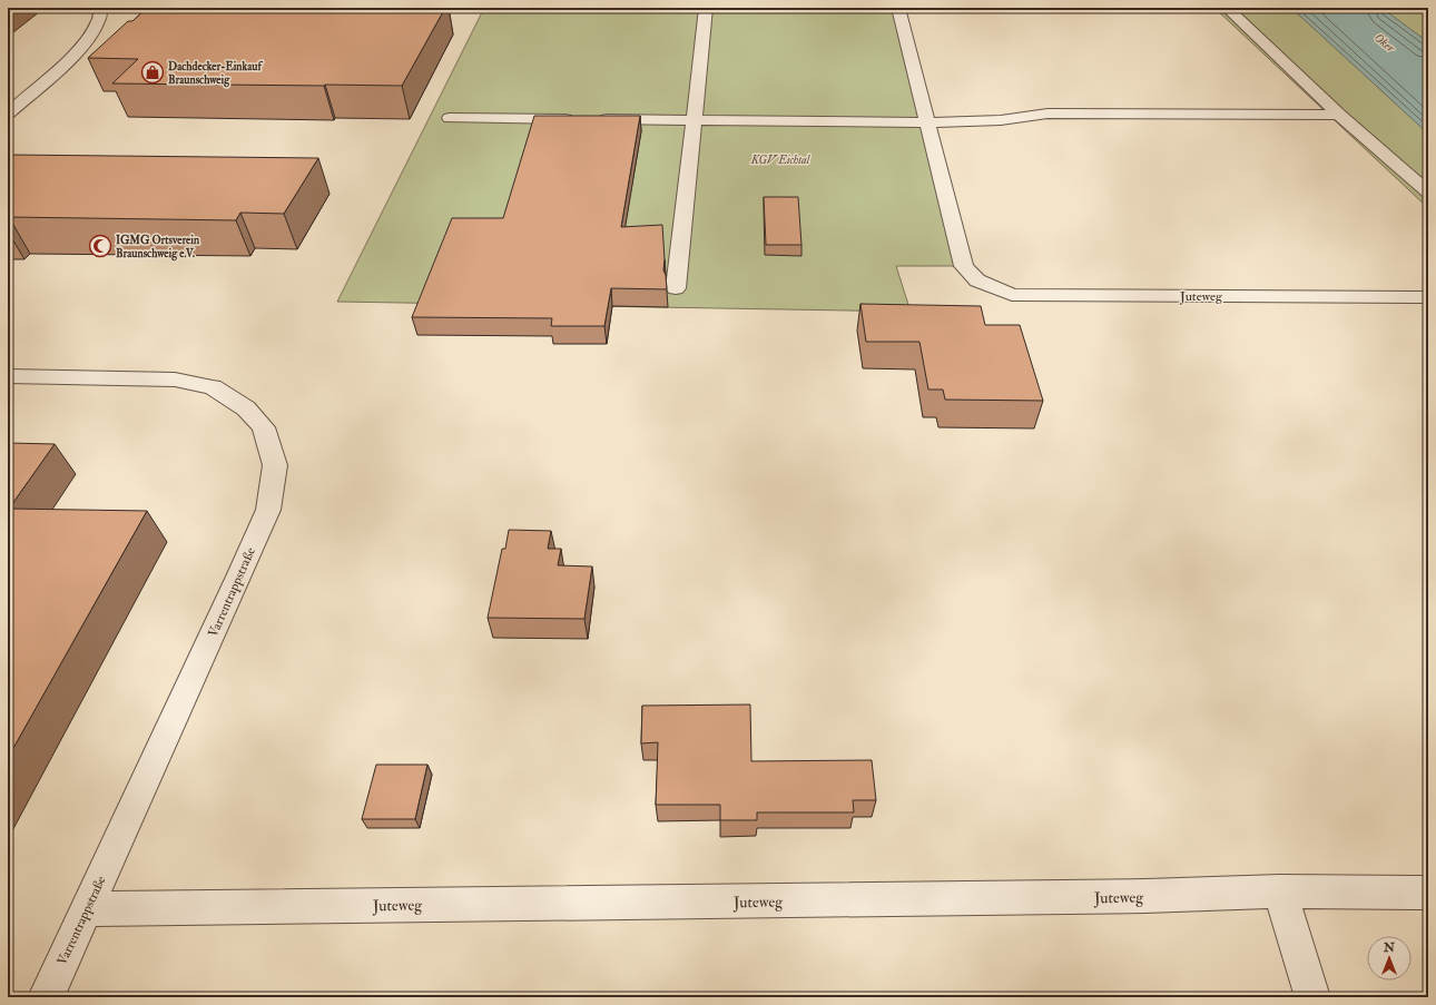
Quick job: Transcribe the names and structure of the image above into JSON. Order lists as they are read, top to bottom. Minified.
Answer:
{"streets":{"street":["Juteweg","Varrentrappstraße"]},"crossings":[["Juteweg","Varrentrappstraße"]],"water":["Oker"],"parks":["KGV Eichtal"],"places":{"shop":["Dachdecker-Einkauf Braunschweig"],"mosque":["IGMG Ortsverein Braunschweig e.V."]},"north":"top"}
